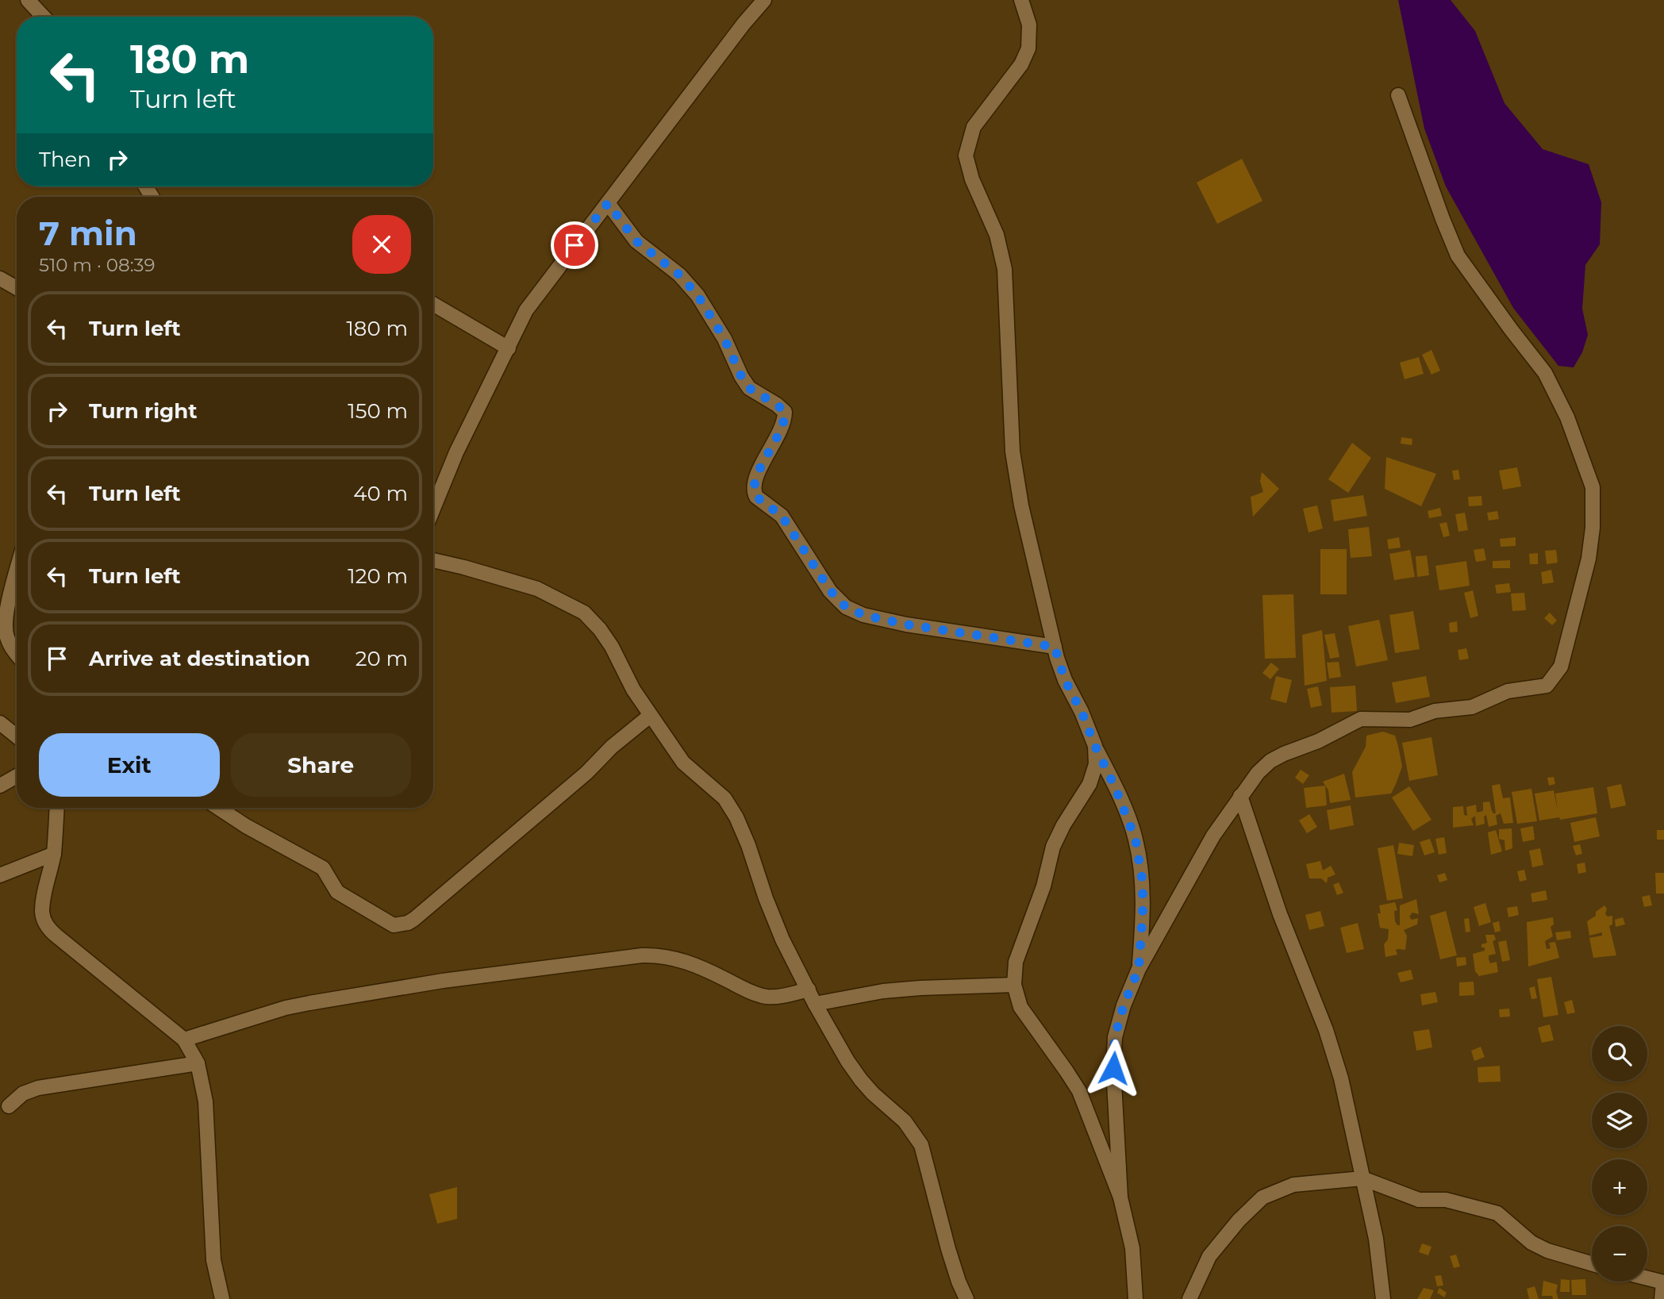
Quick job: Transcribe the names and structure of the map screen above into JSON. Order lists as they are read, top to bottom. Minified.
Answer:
{"page":{"turn":["180 m","Turn left"],"then":"Then","heading":["7 min","510 m · 08:39"],"list":[{"name":"Turn left","value":"180 m"},{"name":"Turn right","value":"150 m"},{"name":"Turn left","value":"40 m"},{"name":"Turn left","value":"120 m"},{"name":"Arrive at destination","value":"20 m"}],"buttons":["Exit","Share"],"map_buttons":["+","−"]}}
